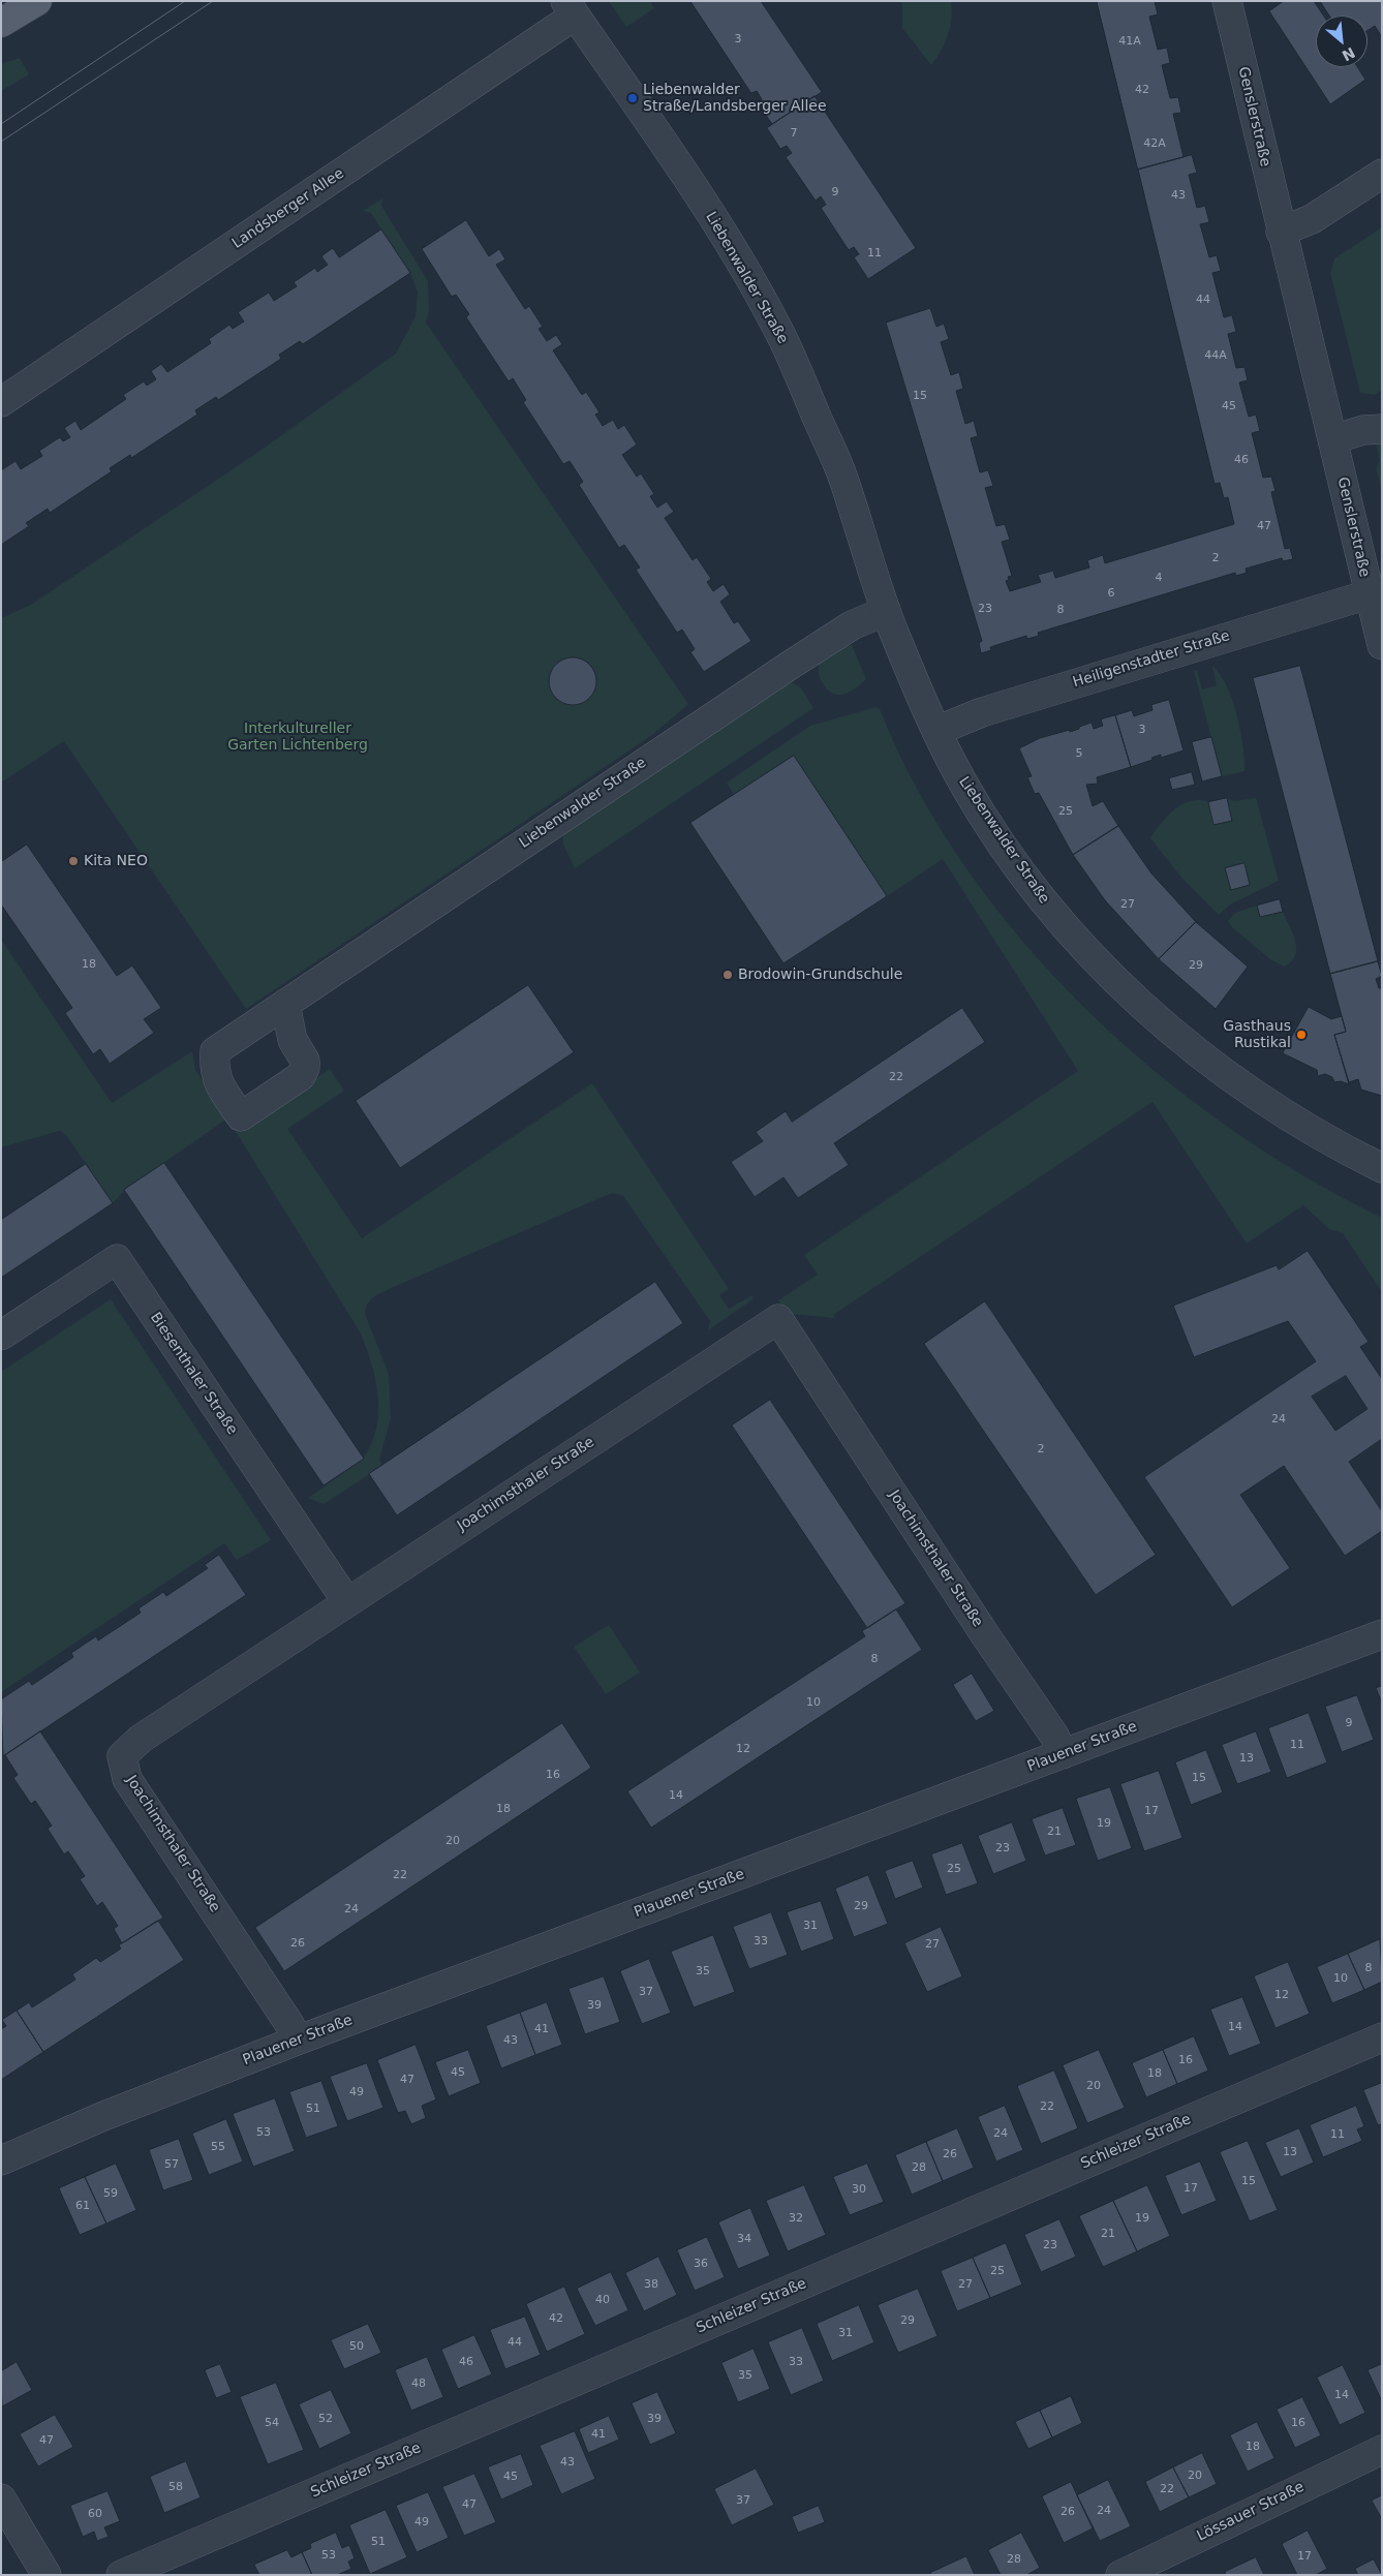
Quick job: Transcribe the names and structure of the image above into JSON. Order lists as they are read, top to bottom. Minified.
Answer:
{"streets":{"street":["Genslerstraße","Landsberger Allee","Liebenwalder Straße","Heiligenstadter Straße","Biesenthaler Straße","Joachimsthaler Straße","Plauener Straße","Schleizer Straße","Lössauer Straße"]},"crossings":[["Genslerstraße","Heiligenstadter Straße"],["Landsberger Allee","Liebenwalder Straße"],["Liebenwalder Straße","Heiligenstadter Straße"],["Biesenthaler Straße","Joachimsthaler Straße"],["Joachimsthaler Straße","Plauener Straße"]],"parks":["Interkultureller Garten Lichtenberg"],"places":["Liebenwalder Straße/Landsberger Allee","Kita NEO","Brodowin-Grundschule","Gasthaus Rustikal"],"house_numbers":["3","41A","42","7","42A","9","43","11","44","44A","15","45","46","47","2","4","6","23","8","3","5","25","27","18","29","22","24","2","8","10","9","11","12","13","16","15","14","18","17","19","21","20","23","25","22","29","24","31","33","26","27","8","35","10","37","12","39","14","41","43","16","45","18","47","20","49","22","51","53","24","11","55","13","26","57","28","15","17","30","59","61","32","19","21","34","23","36","25","38","27","40","42","29","31","44","50","46","33","35","48","14","52","39","54","16","41","47","18","43","20","45","58","22","37","47","24","26","60","49","51","53","17","28"],"north":"bottom right"}
